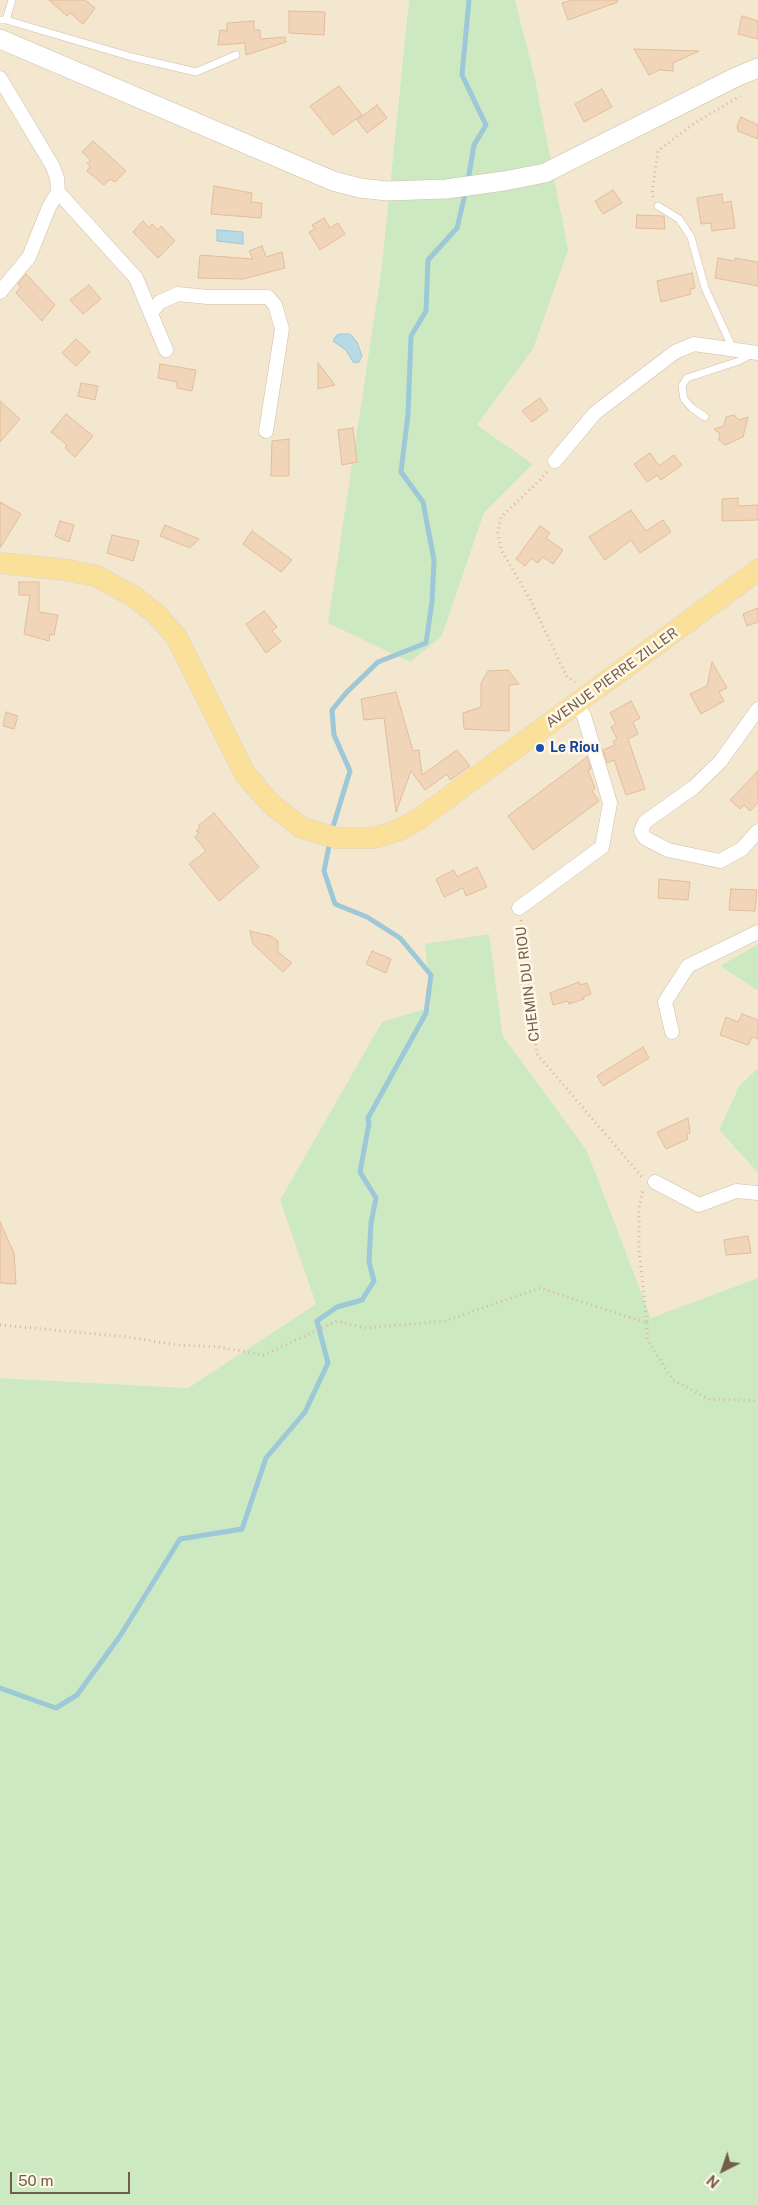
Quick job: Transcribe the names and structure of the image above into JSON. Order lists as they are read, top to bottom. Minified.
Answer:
{"streets":{"main road":["AVENUE PIERRE ZILLER"],"street":["CHEMIN DU RIOU"]},"crossings":[["AVENUE PIERRE ZILLER","CHEMIN DU RIOU"]],"places":["Le Riou"],"scale_bar":"50 m","north":"bottom left"}
